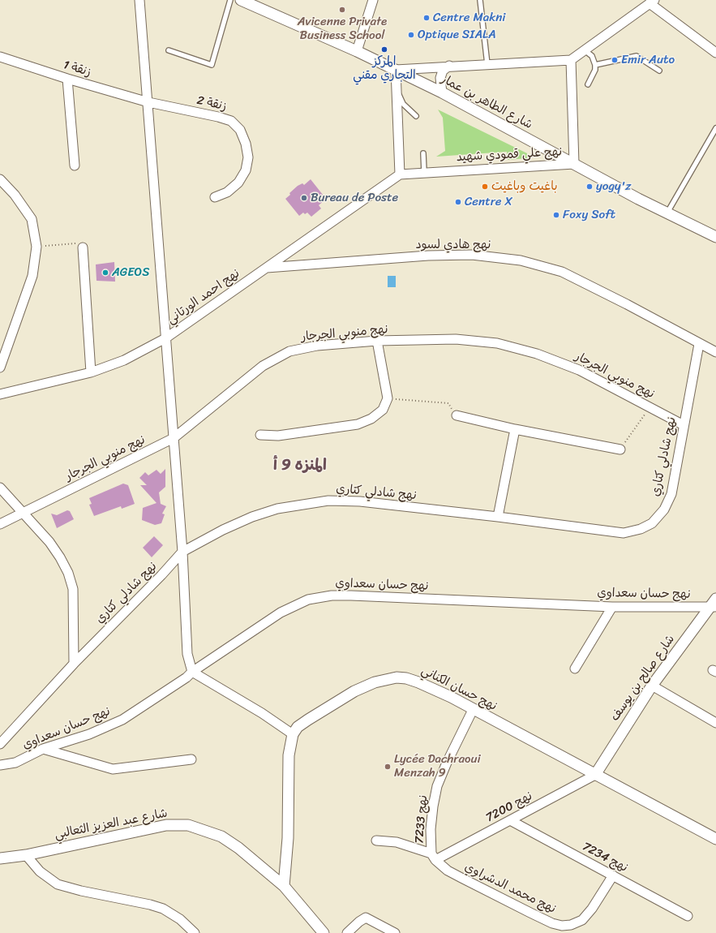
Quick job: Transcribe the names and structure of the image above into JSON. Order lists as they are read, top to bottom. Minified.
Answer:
{"streets":{"street":["زنقة 1","شارع الطاهر بن عمار","زنقة 2","نهج علي قمودي شهيد","نهج هادي لسود","نهج احمد الورتاني","نهج منوبي الجرجار","نهج شادلي كتاري","نهج حسان سعداوي","شارع صالح بن يوسف","نهج حسان الكناني","نهج 7200","نهج 7233","شارع عبد العزيز الثعالبي","نهج 7234","نهج محمد الدشراوي"]},"crossings":[["زنقة 1","زنقة 2"],["شارع الطاهر بن عمار","نهج علي قمودي شهيد"],["نهج علي قمودي شهيد","نهج احمد الورتاني"],["نهج هادي لسود","نهج احمد الورتاني"],["نهج هادي لسود","نهج شادلي كتاري"],["نهج منوبي الجرجار","نهج شادلي كتاري"],["نهج حسان سعداوي","شارع صالح بن يوسف"],["شارع صالح بن يوسف","نهج حسان الكناني"],["شارع صالح بن يوسف","نهج 7200"],["نهج حسان الكناني","نهج 7200"],["نهج حسان الكناني","نهج 7233"],["نهج 7200","نهج 7233"],["نهج 7200","نهج 7234"],["نهج 7200","نهج محمد الدشراوي"],["نهج 7233","نهج محمد الدشراوي"],["نهج 7234","نهج محمد الدشراوي"]],"districts":["المنزه 9 أ"],"places":["Avicenne Private Business School","Centre Makni","Optique SIALA","المركز التجاري مقني","Emir Auto","باغيت وباغيت","yogy'z","Bureau de Poste","Centre X","Foxy Soft","AGEOS","Lycée Dachraoui Menzah 9"]}
